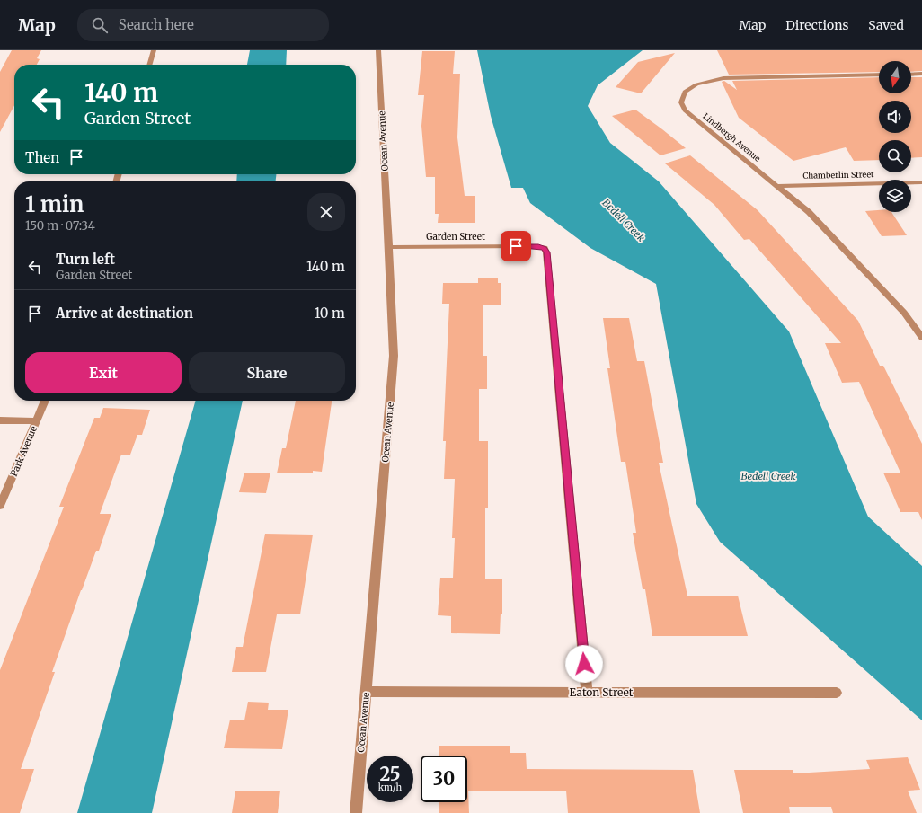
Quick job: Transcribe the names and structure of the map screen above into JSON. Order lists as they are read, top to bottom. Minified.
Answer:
{"streets":{"street":["Lindbergh Avenue","Ocean Avenue","Chamberlin Street","Garden Street","Park Avenue","Eaton Street"]},"crossings":[["Lindbergh Avenue","Chamberlin Street"],["Ocean Avenue","Garden Street"],["Ocean Avenue","Eaton Street"],["Garden Street","Eaton Street"]],"water":["Bedell Creek"],"north":"bottom","page":{"header":"Map","search":"Search here","nav":["Map","Directions","Saved"],"turn":["140 m","Garden Street"],"then":"Then","heading":["1 min","150 m · 07:34"],"list":[{"name":"Turn left","note":"Garden Street","value":"140 m"},{"name":"Arrive at destination","value":"10 m"}],"buttons":["Exit","Share"],"speed":"25 km/h","limit":"30"}}
